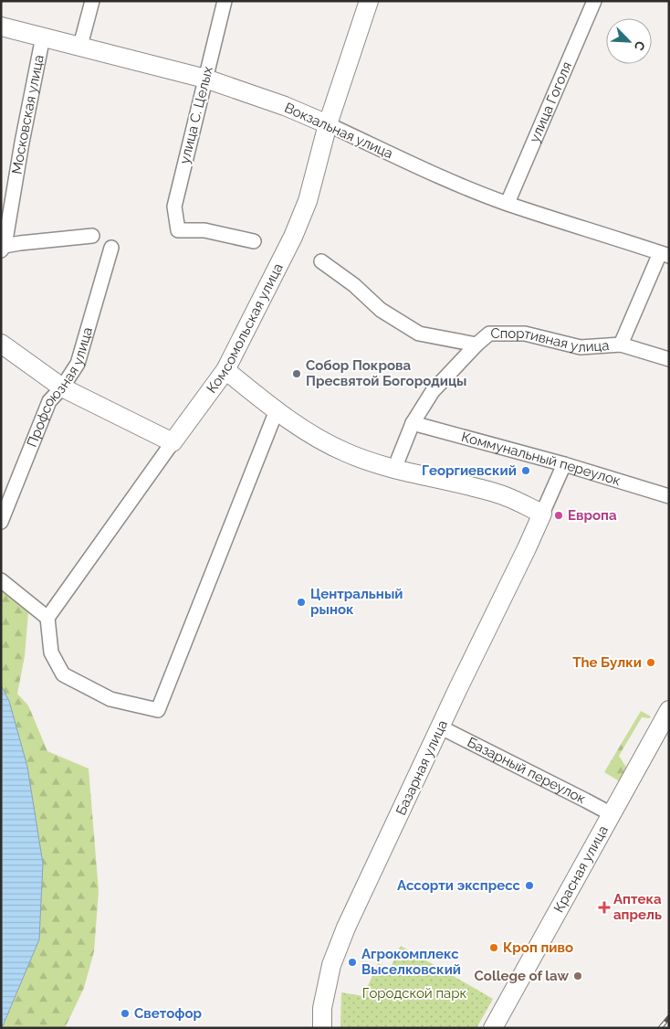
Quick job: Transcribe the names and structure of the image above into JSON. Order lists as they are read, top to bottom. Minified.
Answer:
{"streets":{"main road":["Вокзальная улица","Комсомольская улица","Базарная улица","Красная улица"],"street":["улица Гоголя","Московская улица","улица С. Целых","Спортивная улица","Профсоюзная улица","Коммунальный переулок","Базарный переулок"]},"crossings":[["улица Гоголя","Вокзальная улица"],["Московская улица","Вокзальная улица"],["улица С. Целых","Вокзальная улица"],["Вокзальная улица","Комсомольская улица"],["Коммунальный переулок","Базарная улица"],["Базарная улица","Базарный переулок"],["Базарный переулок","Красная улица"]],"parks":["Городской парк"],"places":{"other":["Собор Покрова Пресвятой Богородицы","Георгиевский","Европа","Центральный рынок","The Булки","Ассорти экспресс","Кроп пиво","Агрокомплекс Выселковский","College of law","Светофор"],"health":["Аптека апрель"]},"north":"bottom right"}
